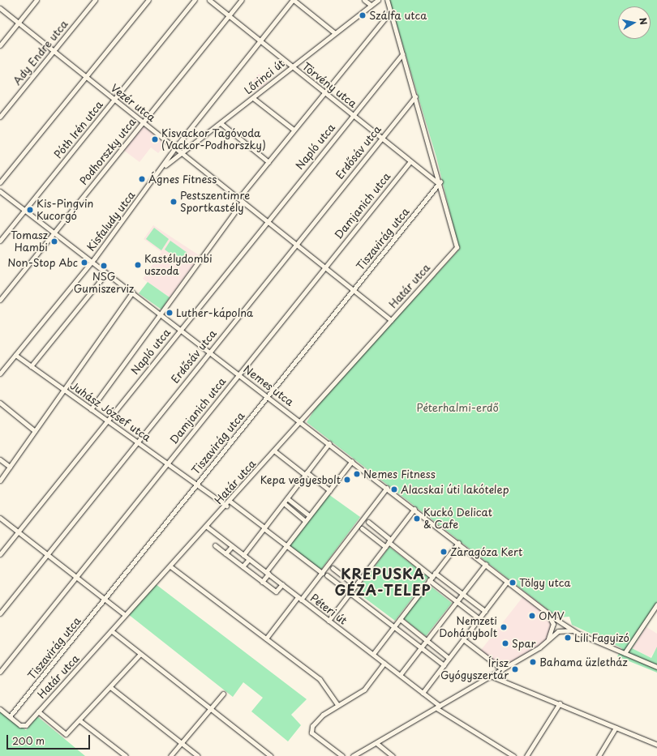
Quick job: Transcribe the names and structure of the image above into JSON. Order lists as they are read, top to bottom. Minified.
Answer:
{"streets":{"street":["Ady Endre utca","Lőrinci út","Törvény utca","Vezér utca","Póth Irén utca","Napló utca","Podhorszky utca","Erdősáv utca","Damjanich utca","Kisfaludy utca","Tiszavirág utca","Határ utca","Nemes utca","Juhász József utca","Péteri út"]},"crossings":[["Ady Endre utca","Vezér utca"],["Lőrinci út","Törvény utca"],["Lőrinci út","Vezér utca"],["Lőrinci út","Kisfaludy utca"],["Törvény utca","Napló utca"],["Törvény utca","Podhorszky utca"],["Törvény utca","Erdősáv utca"],["Törvény utca","Damjanich utca"],["Törvény utca","Kisfaludy utca"],["Törvény utca","Tiszavirág utca"],["Törvény utca","Határ utca"],["Vezér utca","Póth Irén utca"],["Vezér utca","Napló utca"],["Vezér utca","Podhorszky utca"],["Vezér utca","Erdősáv utca"],["Vezér utca","Damjanich utca"],["Vezér utca","Kisfaludy utca"],["Vezér utca","Tiszavirág utca"],["Vezér utca","Határ utca"],["Póth Irén utca","Nemes utca"],["Napló utca","Nemes utca"],["Napló utca","Juhász József utca"],["Podhorszky utca","Nemes utca"],["Erdősáv utca","Nemes utca"],["Erdősáv utca","Juhász József utca"],["Damjanich utca","Nemes utca"],["Damjanich utca","Juhász József utca"],["Kisfaludy utca","Nemes utca"],["Kisfaludy utca","Juhász József utca"],["Tiszavirág utca","Határ utca"],["Tiszavirág utca","Nemes utca"],["Tiszavirág utca","Juhász József utca"],["Határ utca","Nemes utca"],["Határ utca","Juhász József utca"],["Határ utca","Péteri út"]],"districts":["KREPUSKA GÉZA-TELEP"],"parks":["Péterhalmi-erdő"],"places":["Szálfa utca","Kisvackor Tagóvoda (Vackor-Podhorszky)","Ágnes Fitness","Pestszentimre Sportkastély","Kis-Pingvin Kucorgó","Tomasz Hambi","Non-Stop Abc","Kastélydombi uszoda","NSG Gumiszerviz","Luther-kápolna","Nemes Fitness","Kepa vegyesbolt","Alacskai úti lakótelep","Kuckó Delicat & Cafe","Zaragóza Kert","Tölgy utca","OMV","Nemzeti Dohánybolt","Lili Fagyizó","Spar","Bahama üzletház","Írisz Gyógyszertár"],"scale_bar":"200 m","north":"right"}
